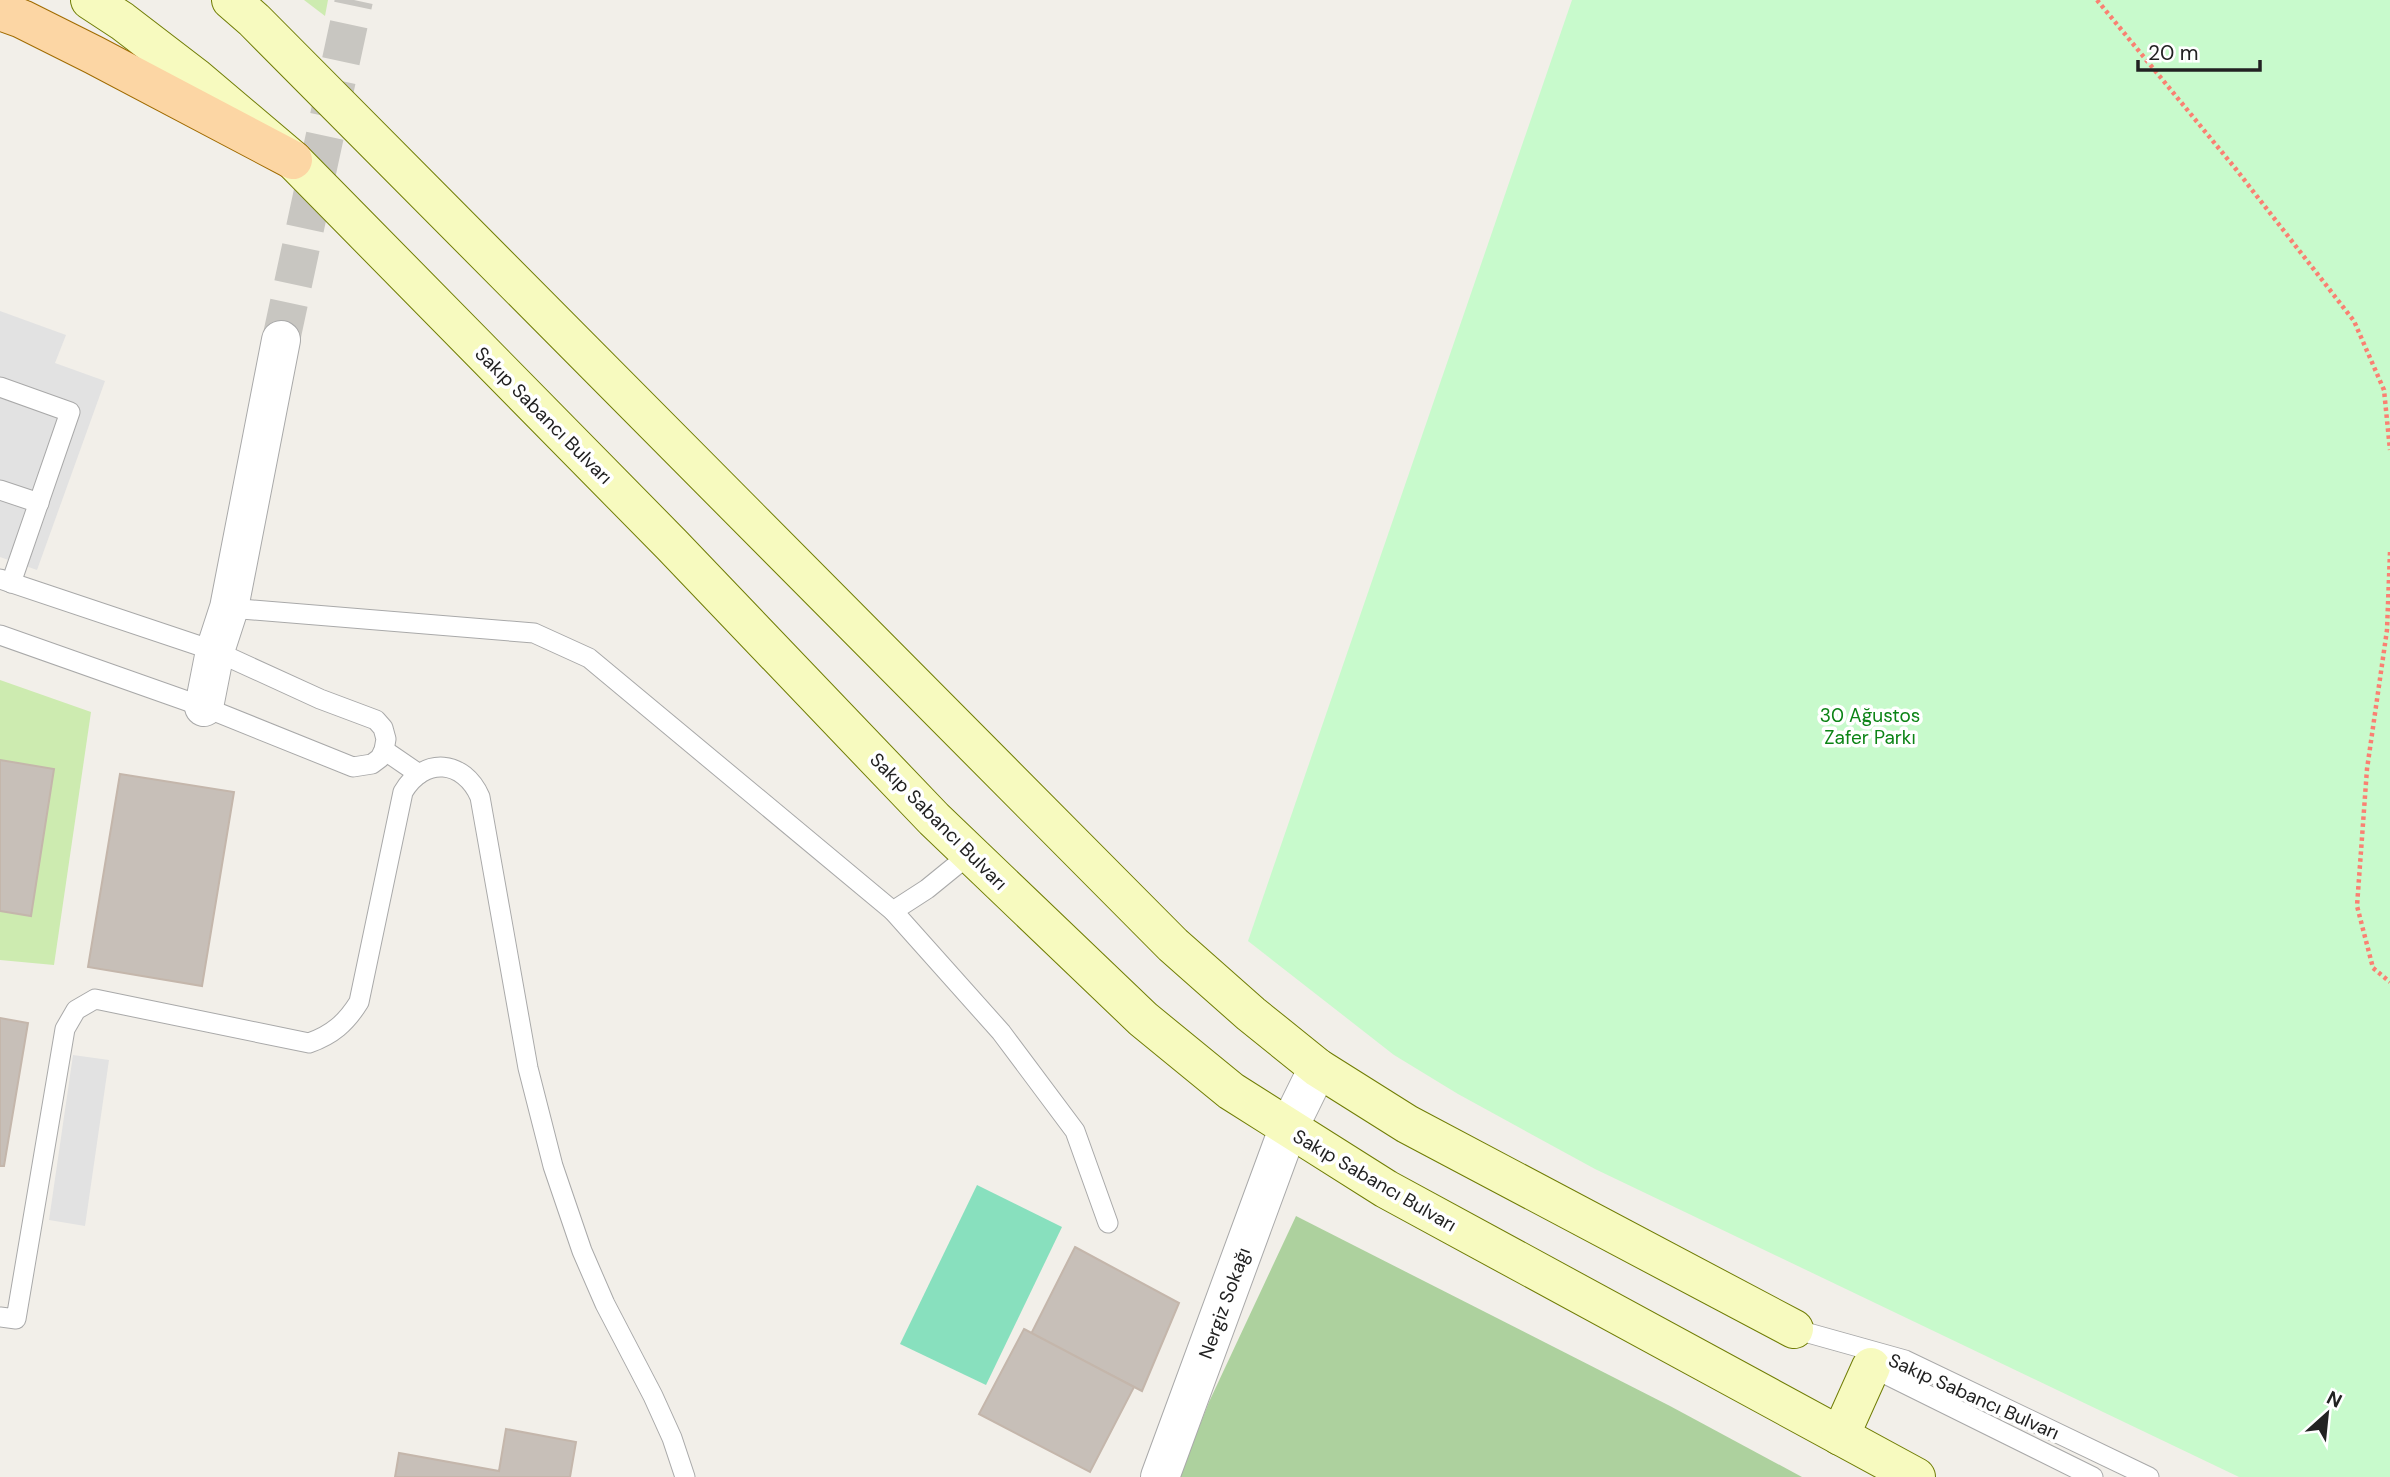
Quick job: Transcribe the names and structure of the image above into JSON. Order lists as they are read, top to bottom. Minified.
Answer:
{"streets":{"street":["Sakıp Sabancı Bulvarı","Nergiz Sokağı"]},"crossings":[["Sakıp Sabancı Bulvarı","Nergiz Sokağı"]],"parks":["30 Ağustos Zafer Parkı"],"scale_bar":"20 m","north":"top right"}
